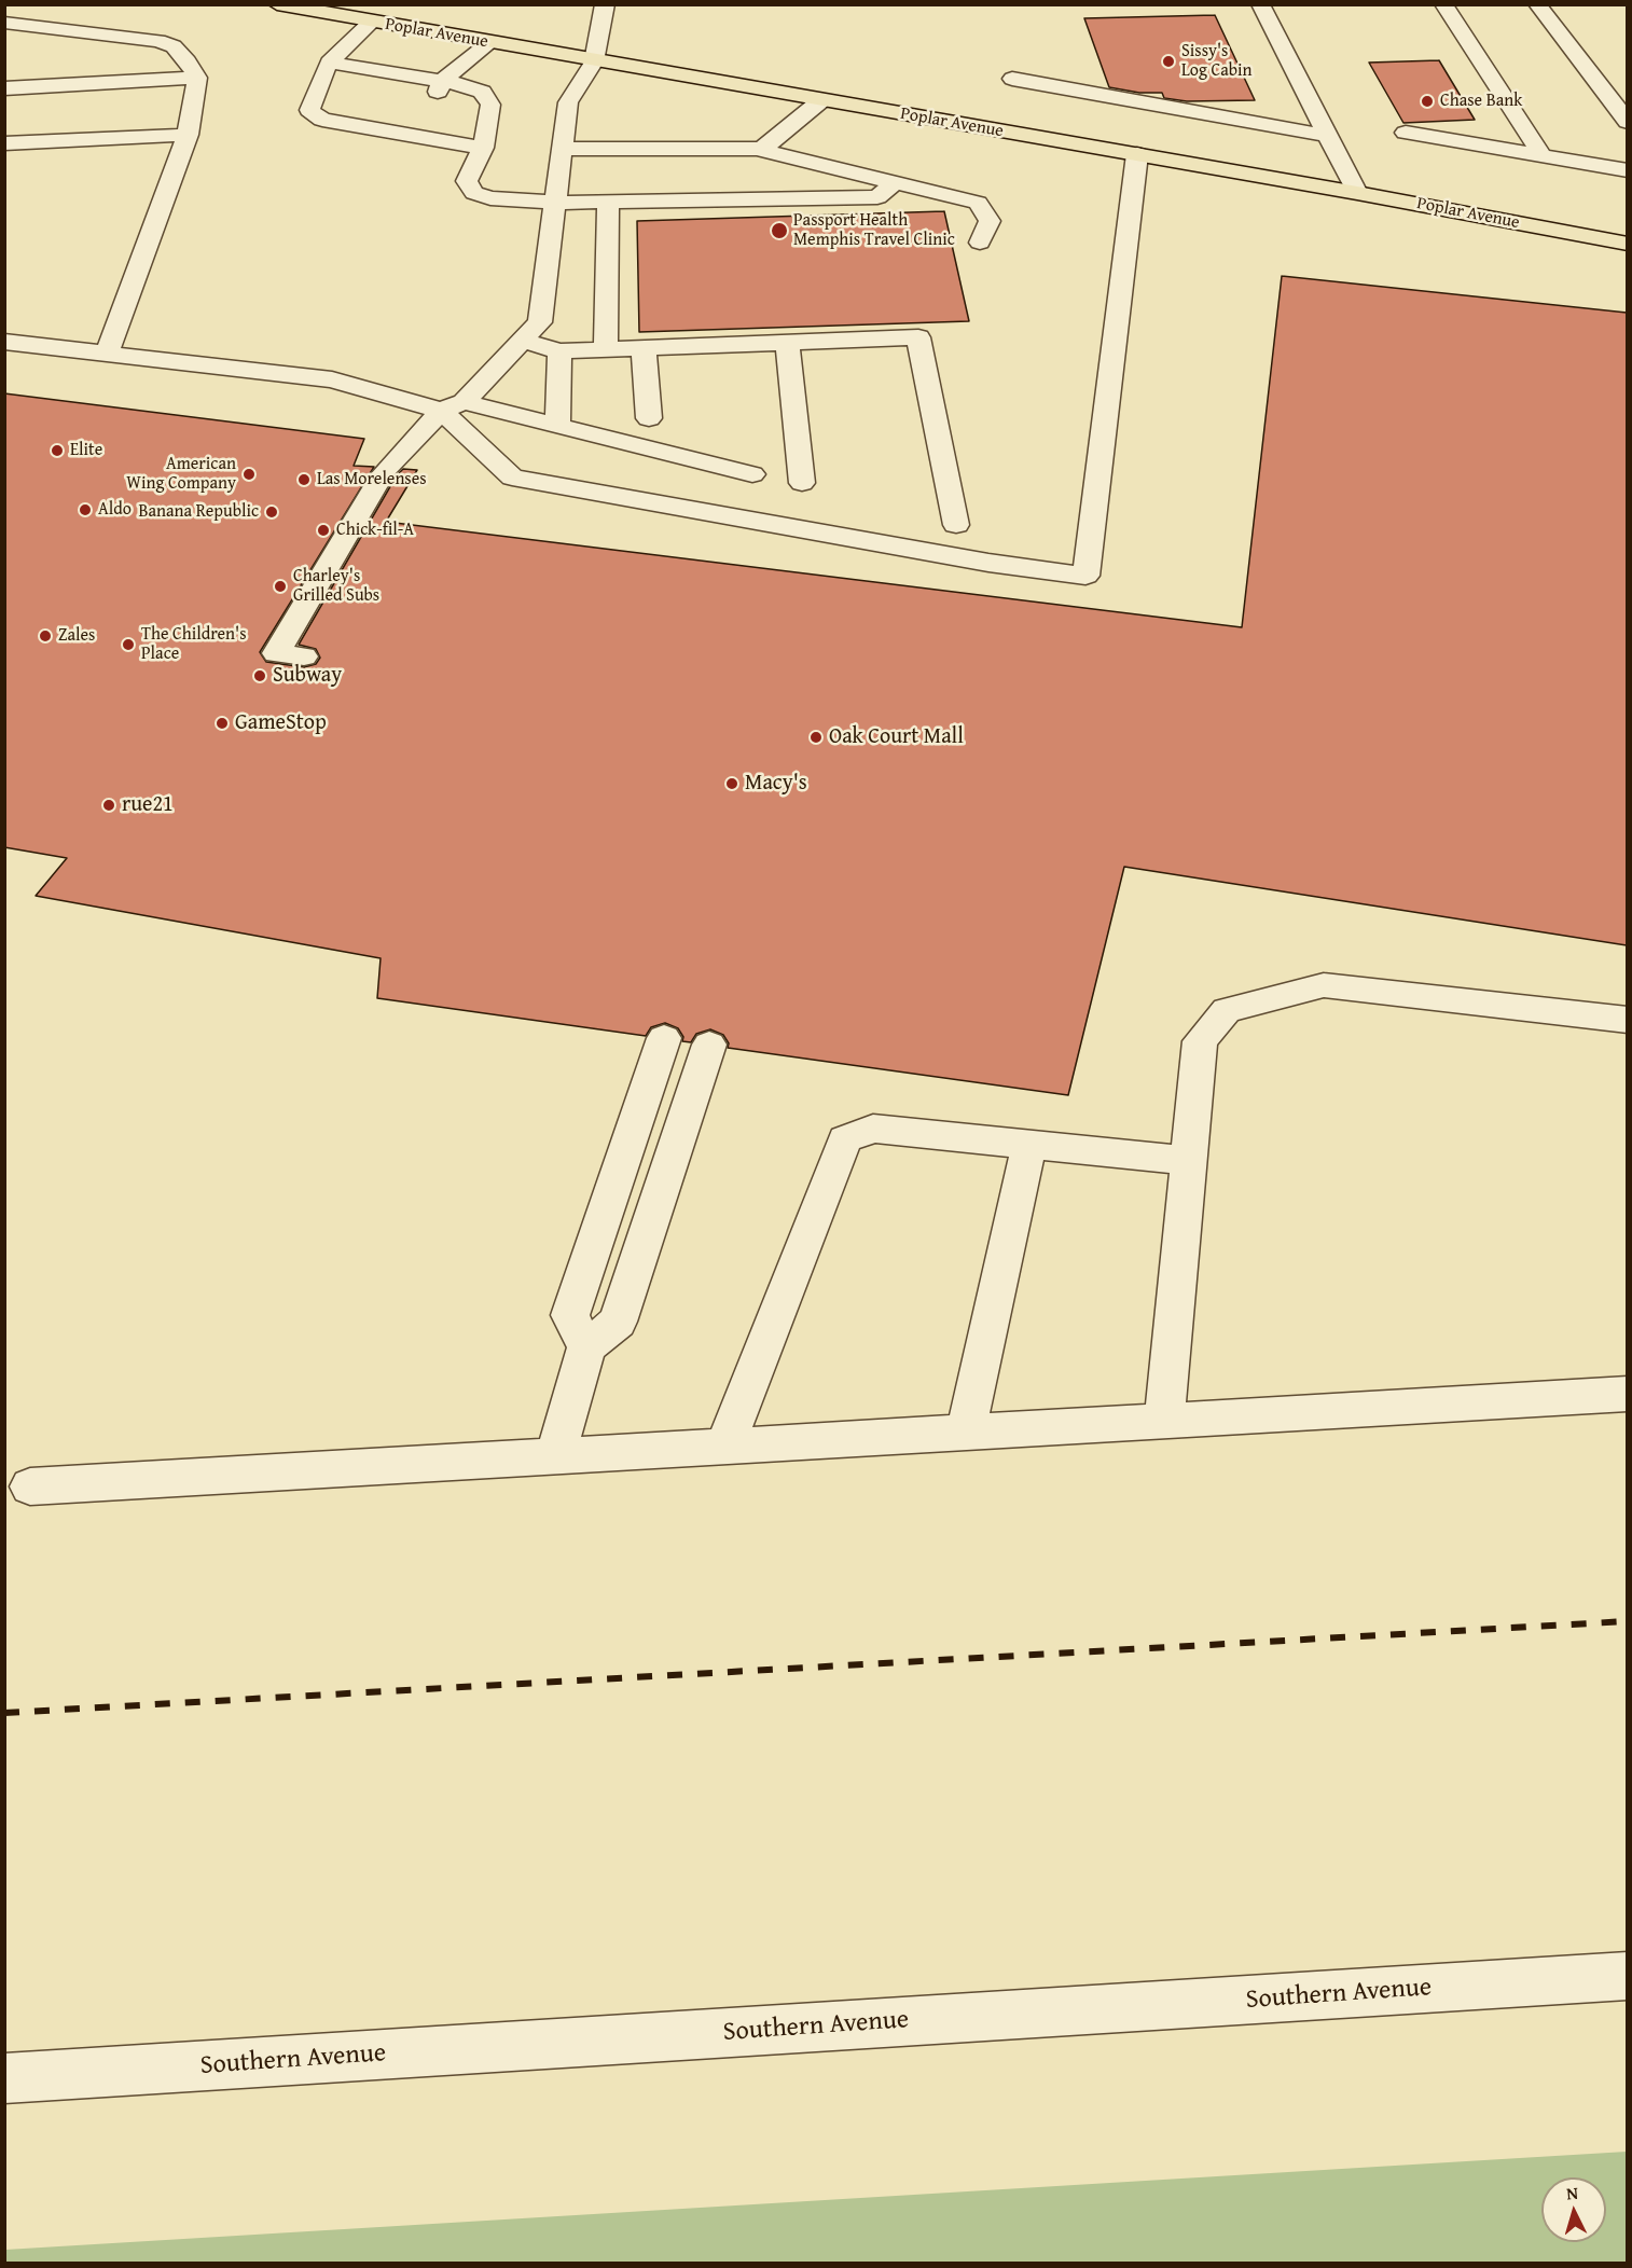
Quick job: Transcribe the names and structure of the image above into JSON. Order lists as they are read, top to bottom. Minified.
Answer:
{"streets":{"main road":["Poplar Avenue"],"street":["Southern Avenue"]},"places":["Sissy's Log Cabin","Chase Bank","Passport Health Memphis Travel Clinic","Elite","American Wing Company","Las Morelenses","Aldo","Banana Republic","Chick-fil-A","Charley's Grilled Subs","Zales","The Children's Place","Subway","GameStop","Oak Court Mall","Macy's","rue21"],"north":"top"}
